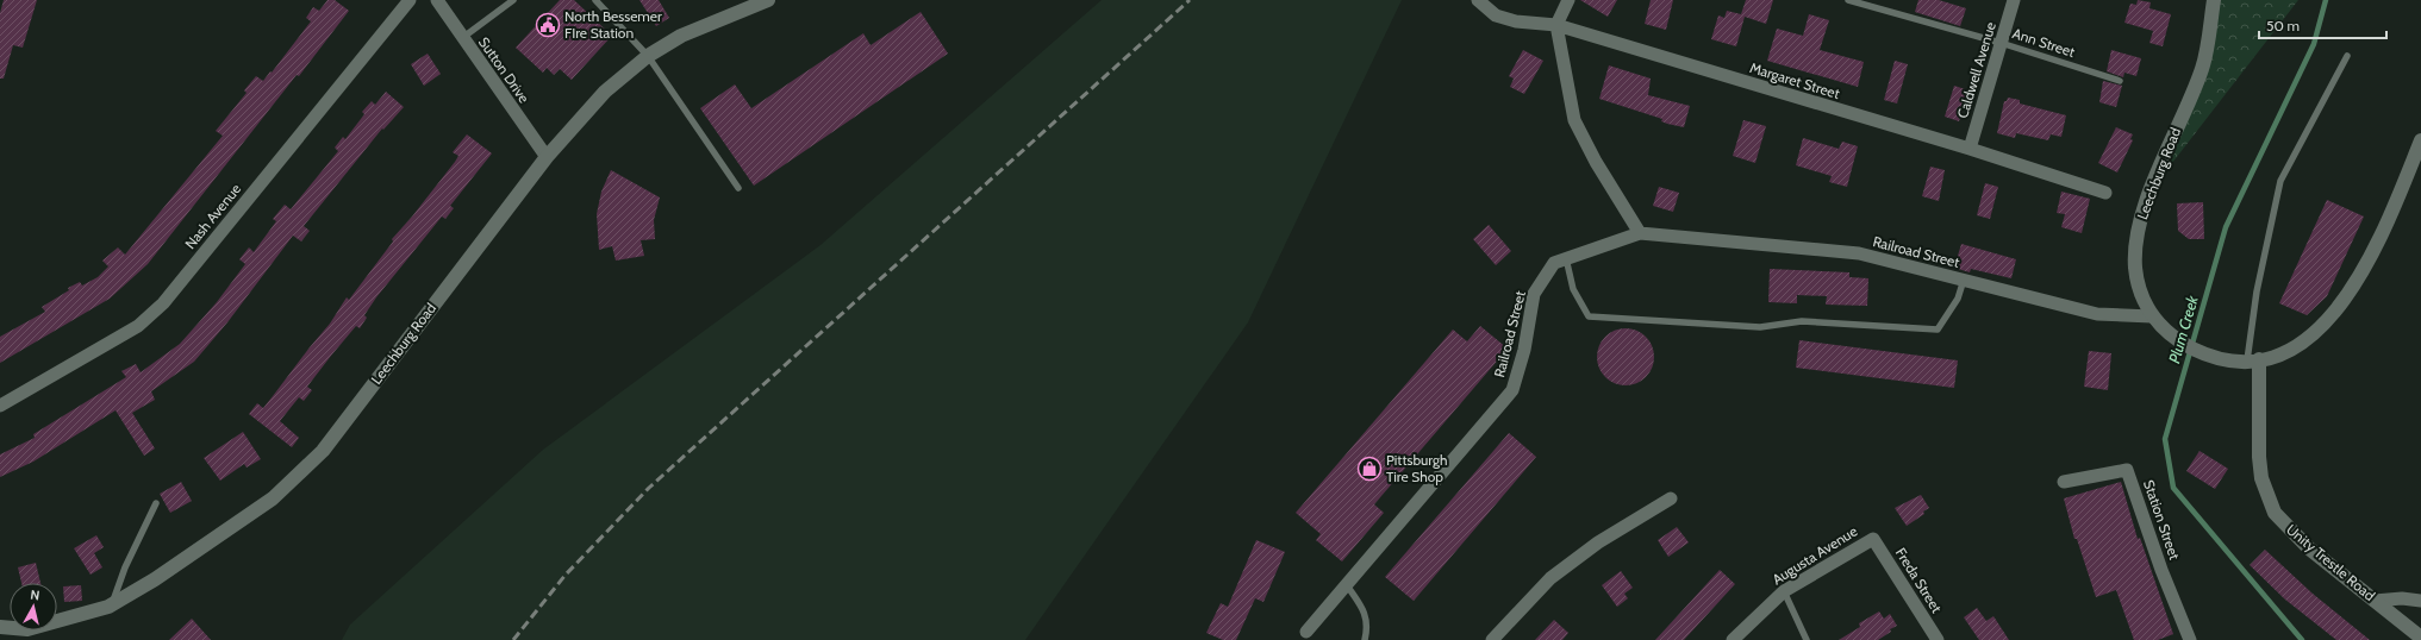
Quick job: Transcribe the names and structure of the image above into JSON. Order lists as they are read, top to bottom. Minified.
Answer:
{"streets":{"street":["Sutton Drive","Caldwell Avenue","Margaret Street","Leechburg Road","Nash Avenue","Railroad Street","Station Street","Augusta Avenue","Unity Trestle Road","Freda Street"],"lane":["Ann Street"]},"crossings":[["Ann Street","Caldwell Avenue"],["Sutton Drive","Leechburg Road"],["Caldwell Avenue","Margaret Street"],["Leechburg Road","Railroad Street"],["Leechburg Road","Unity Trestle Road"],["Augusta Avenue","Freda Street"]],"water":["Plum Creek"],"places":{"public building":["North Bessemer FIre Station"],"shop":["Pittsburgh Tire Shop"]},"scale_bar":"50 m","north":"top"}
